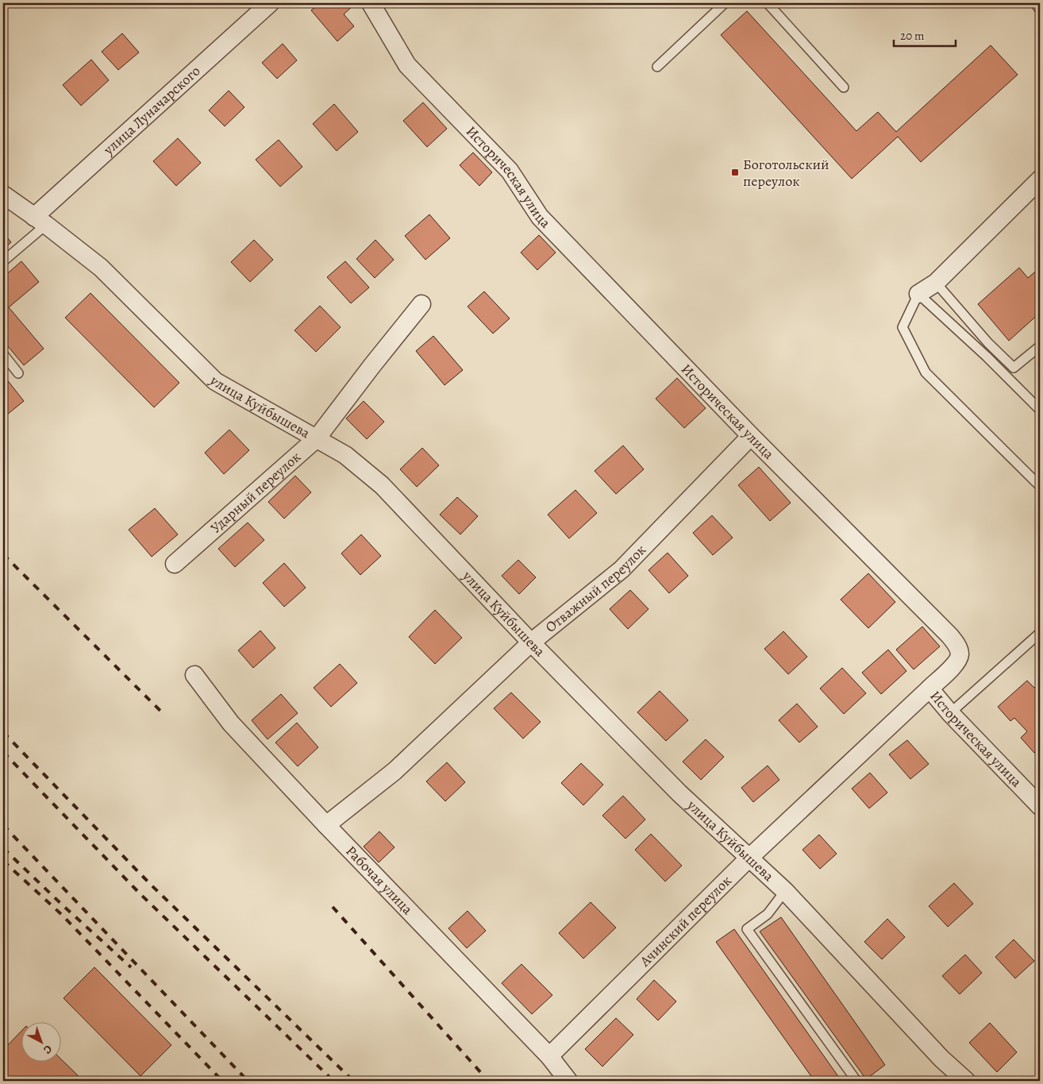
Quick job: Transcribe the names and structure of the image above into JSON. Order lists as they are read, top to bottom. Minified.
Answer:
{"streets":{"street":["улица Луначарского","Историческая улица","улица Куйбышева","Ударный переулок","Отважный переулок","Рабочая улица","Ачинский переулок"]},"crossings":[["улица Луначарского","улица Куйбышева"],["Историческая улица","Отважный переулок"],["Историческая улица","Ачинский переулок"],["улица Куйбышева","Ударный переулок"],["улица Куйбышева","Отважный переулок"],["улица Куйбышева","Ачинский переулок"],["Отважный переулок","Рабочая улица"],["Рабочая улица","Ачинский переулок"]],"places":{"transit":["Боготольский переулок"]},"scale_bar":"20 m","north":"bottom right"}
